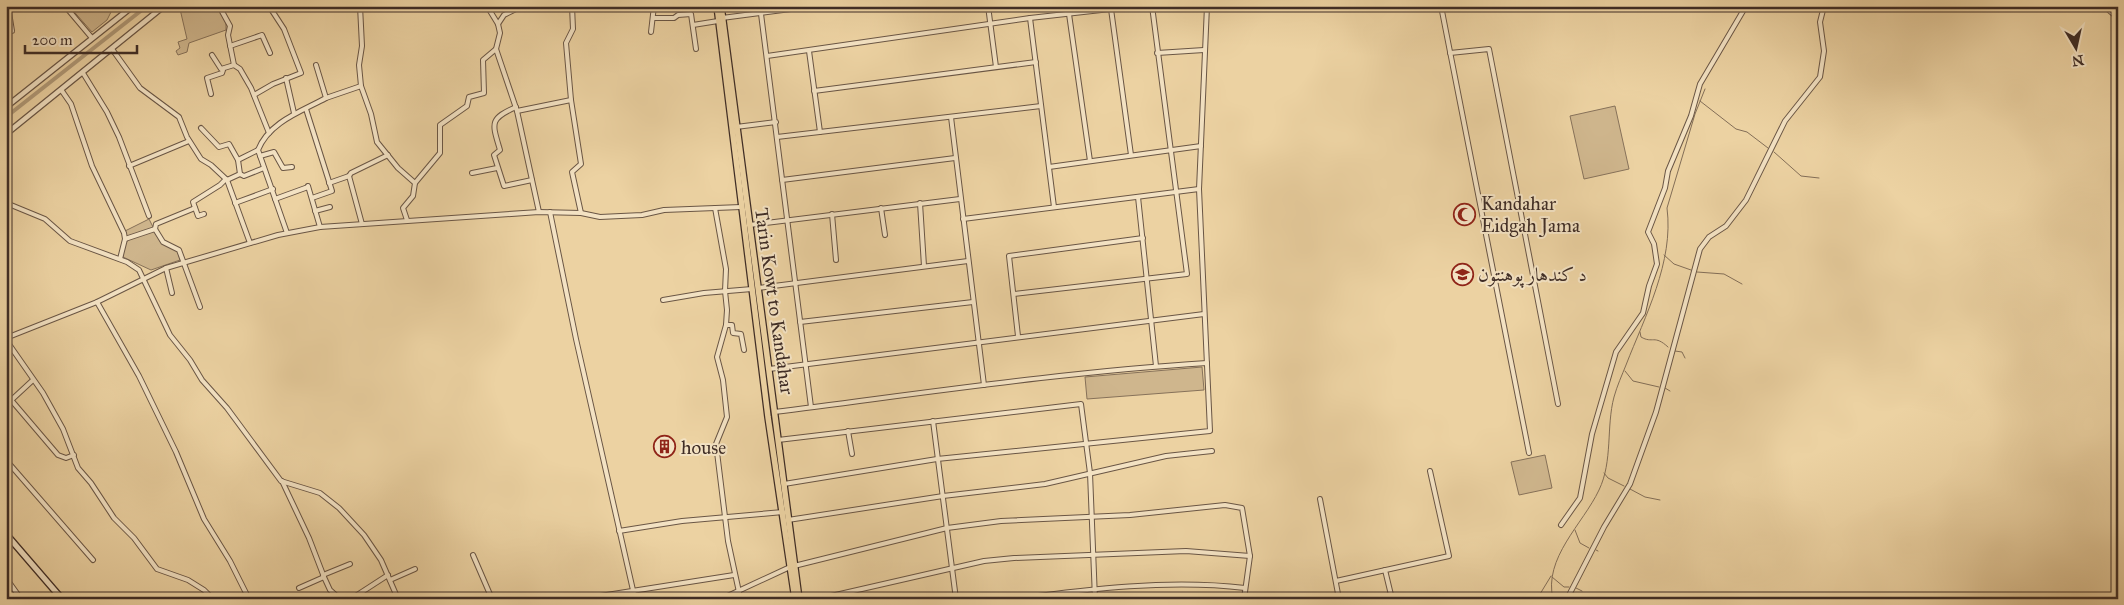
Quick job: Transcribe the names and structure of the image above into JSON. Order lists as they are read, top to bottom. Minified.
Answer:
{"streets":{"main road":["Tarin Kowt to Kandahar"]},"places":{"mosque":["Kandahar Eidgah Jama"],"school or university":["د کندهار پوهنتون"],"building":["house"]},"scale_bar":"200 m","north":"bottom"}
